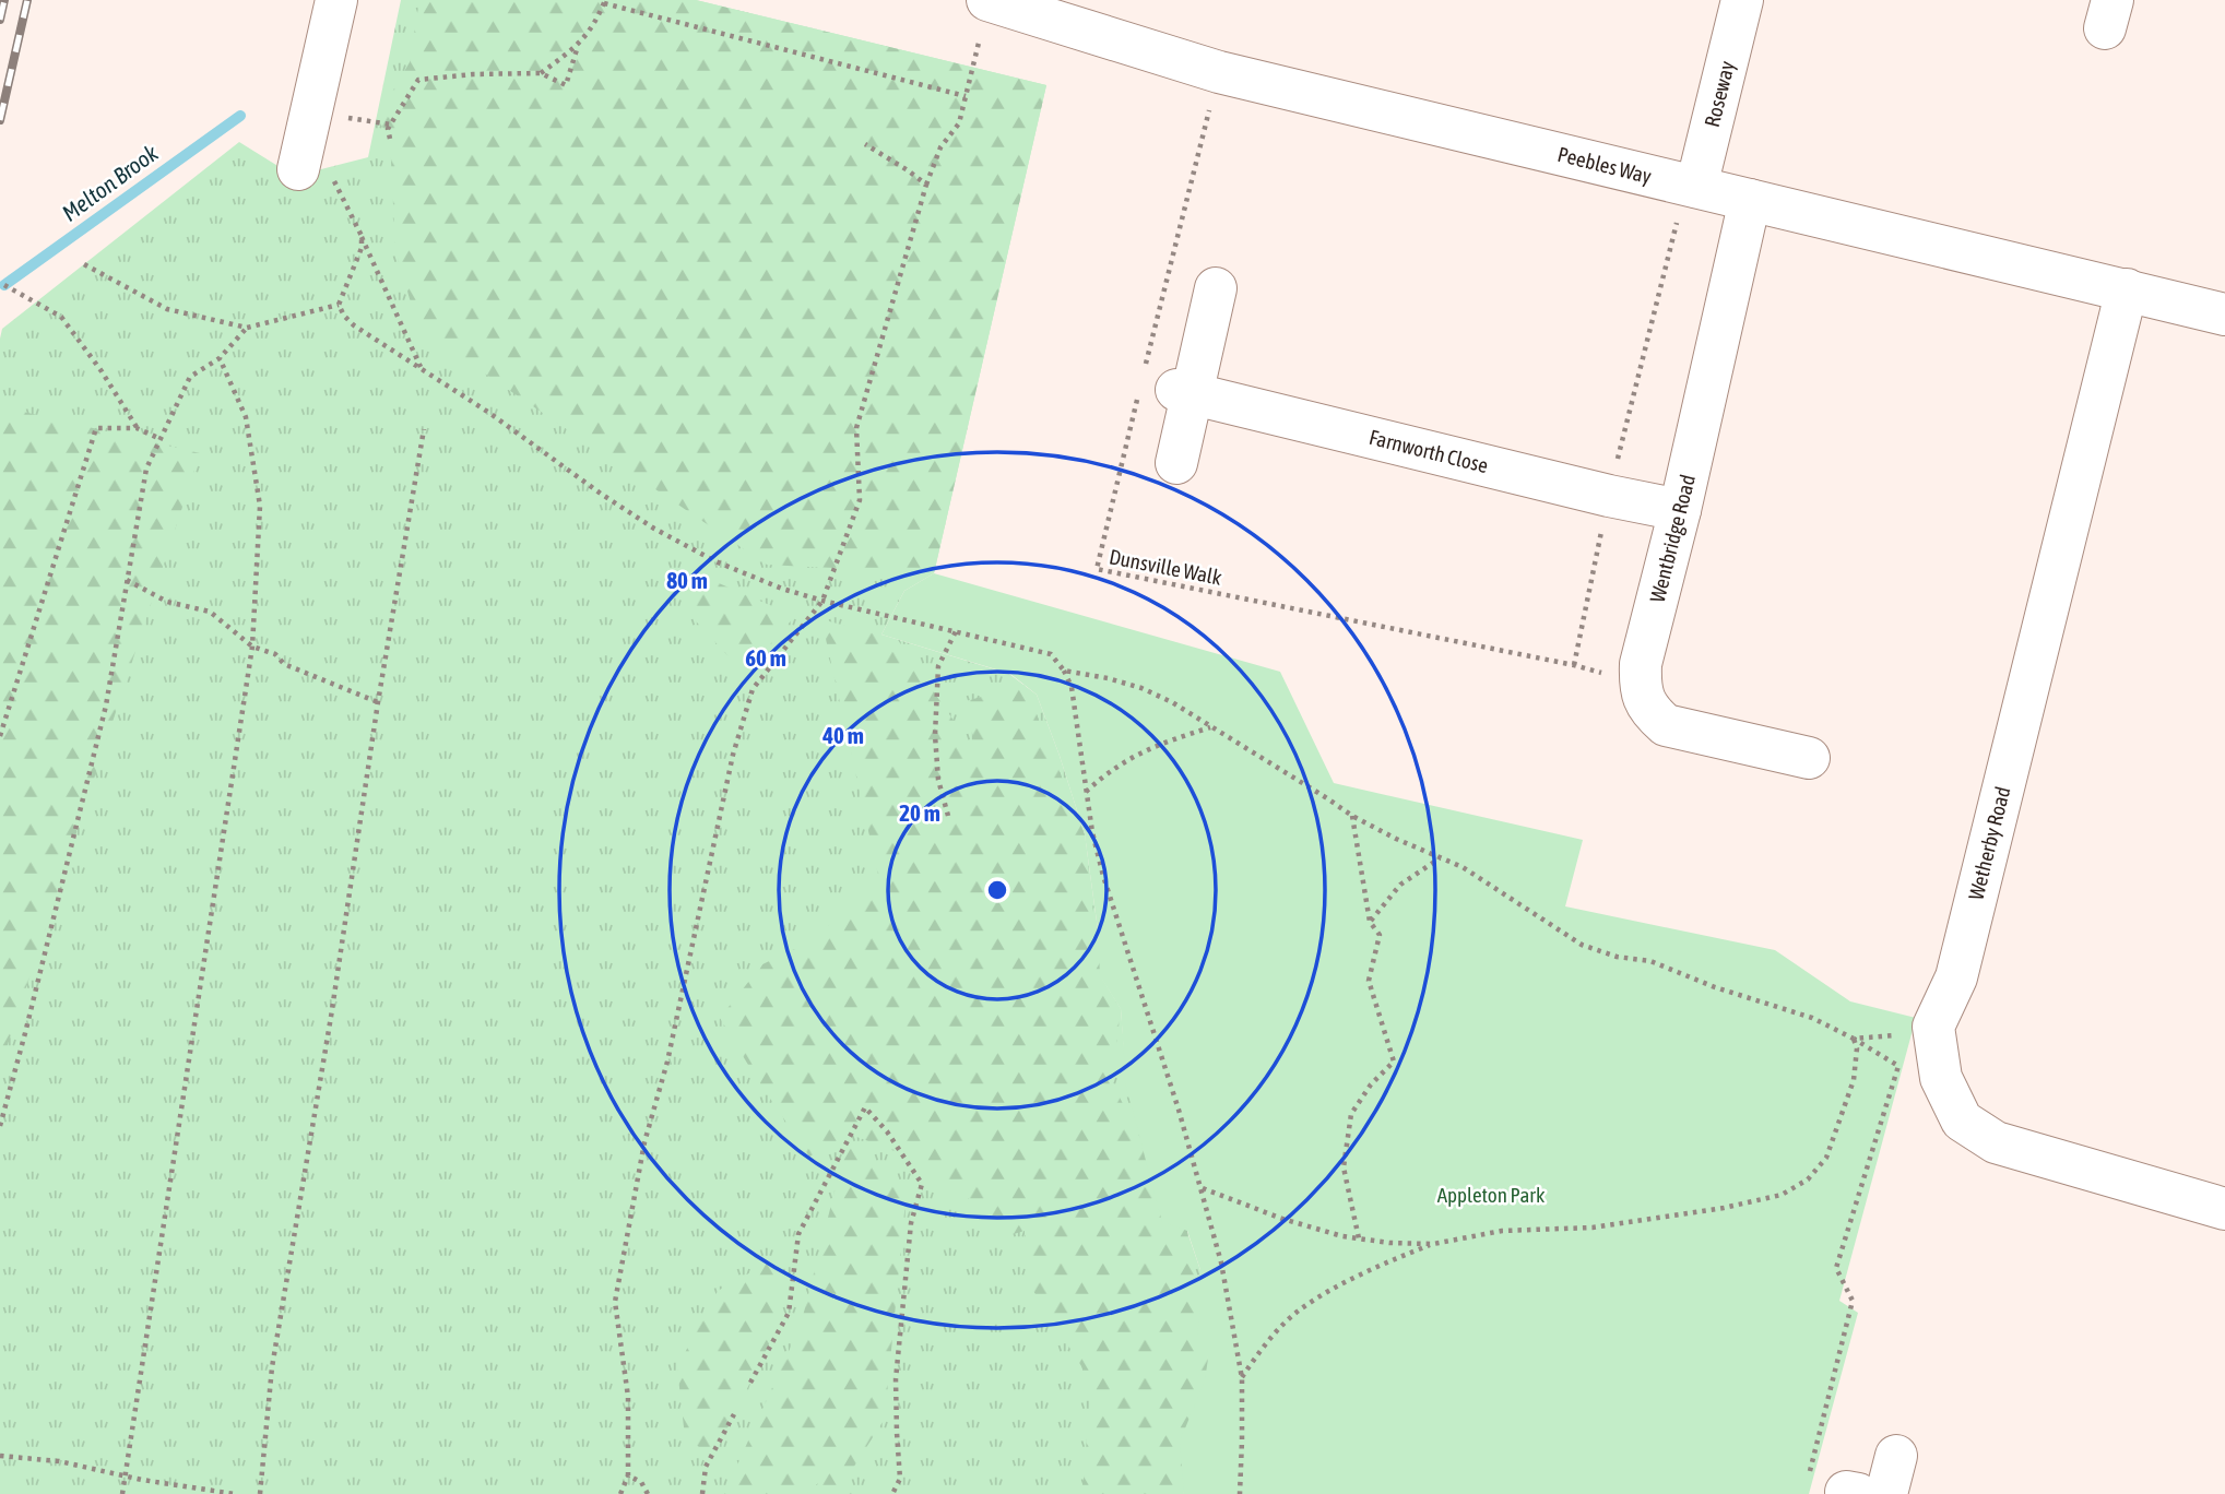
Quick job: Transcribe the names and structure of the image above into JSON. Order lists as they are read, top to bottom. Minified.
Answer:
{"streets":{"street":["Roseway","Peebles Way","Farnworth Close","Wentbridge Road","Wetherby Road"],"path":["Dunsville Walk"]},"crossings":[["Roseway","Peebles Way"],["Peebles Way","Wentbridge Road"],["Peebles Way","Dunsville Walk"],["Peebles Way","Wetherby Road"],["Farnworth Close","Wentbridge Road"],["Farnworth Close","Dunsville Walk"],["Wentbridge Road","Dunsville Walk"]],"water":["Melton Brook"],"parks":["Appleton Park"],"rings":["80 m","60 m","40 m","20 m"]}
